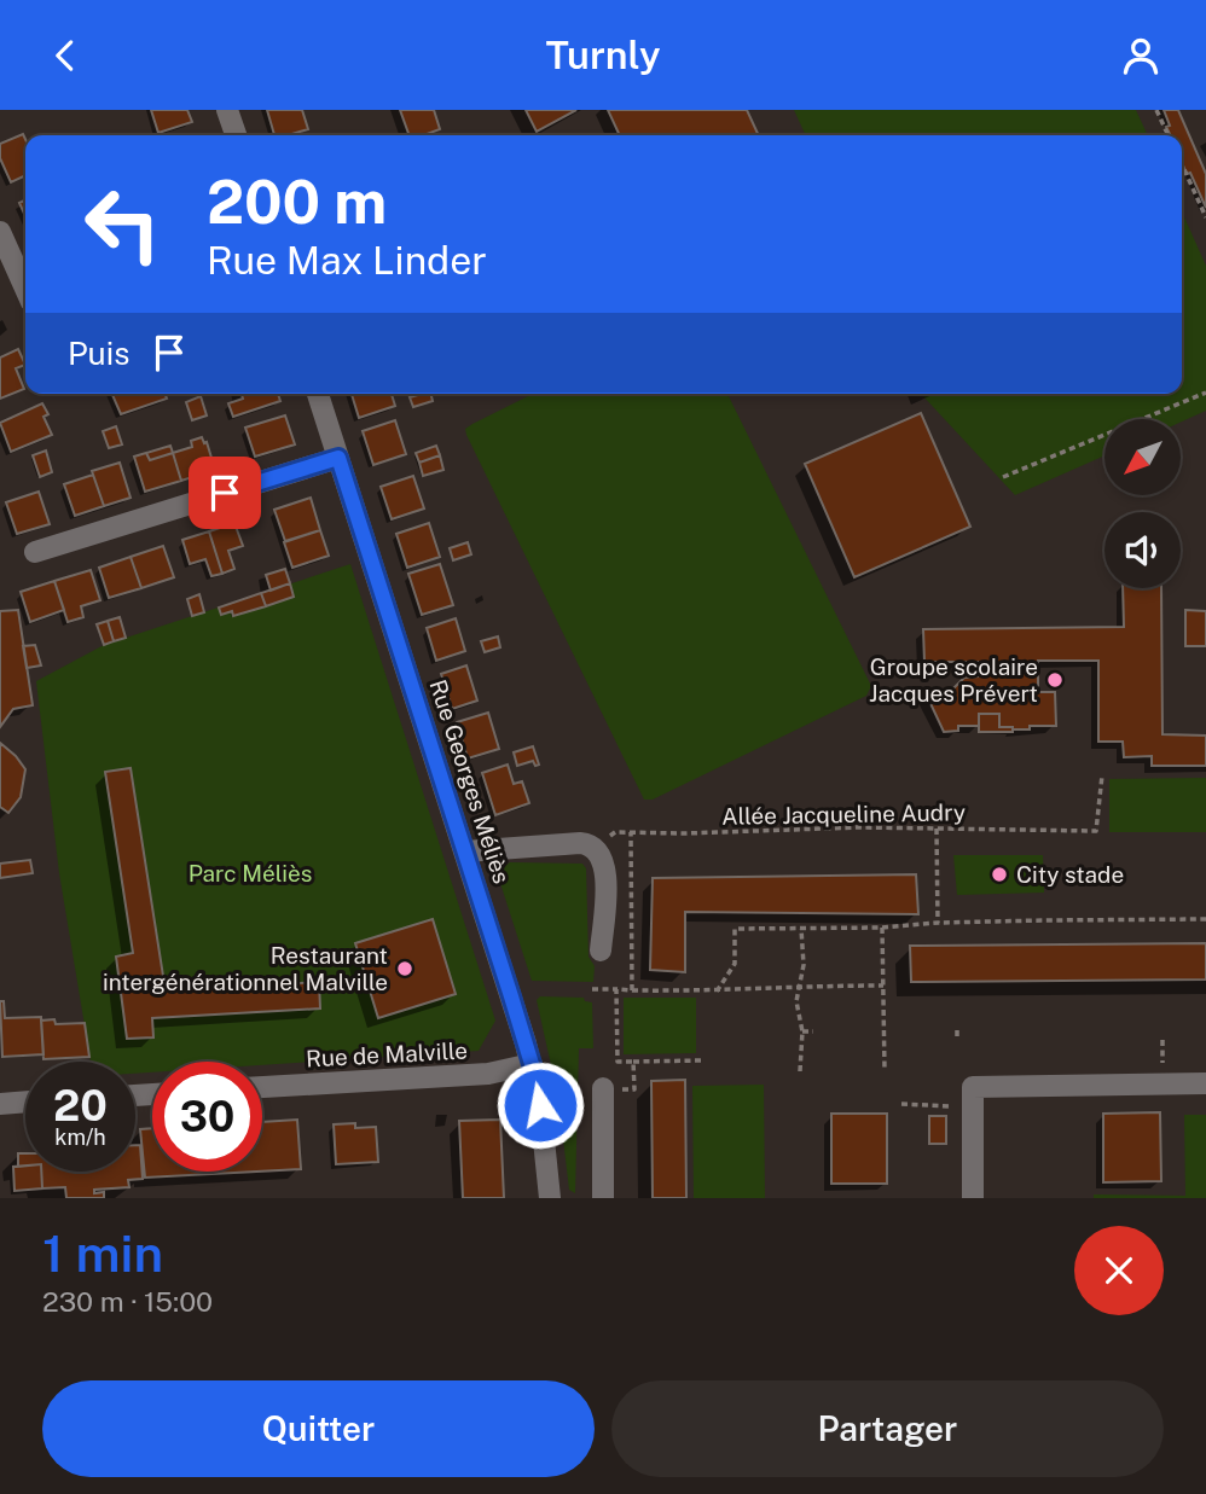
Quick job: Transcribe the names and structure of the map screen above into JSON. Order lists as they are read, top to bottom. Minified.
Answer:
{"streets":{"street":["Rue Georges Méliès","Rue de Malville"],"path":["Allée Jacqueline Audry"]},"crossings":[["Rue Georges Méliès","Rue de Malville"]],"parks":["Parc Méliès"],"places":["Groupe scolaire Jacques Prévert","City stade","Restaurant intergénérationnel Malville"],"north":"bottom left","page":{"header":"Turnly","turn":["200 m","Rue Max Linder"],"then":"Puis","speed":"20 km/h","limit":"30","heading":["1 min","230 m · 15:00"],"buttons":["Quitter","Partager"]}}
